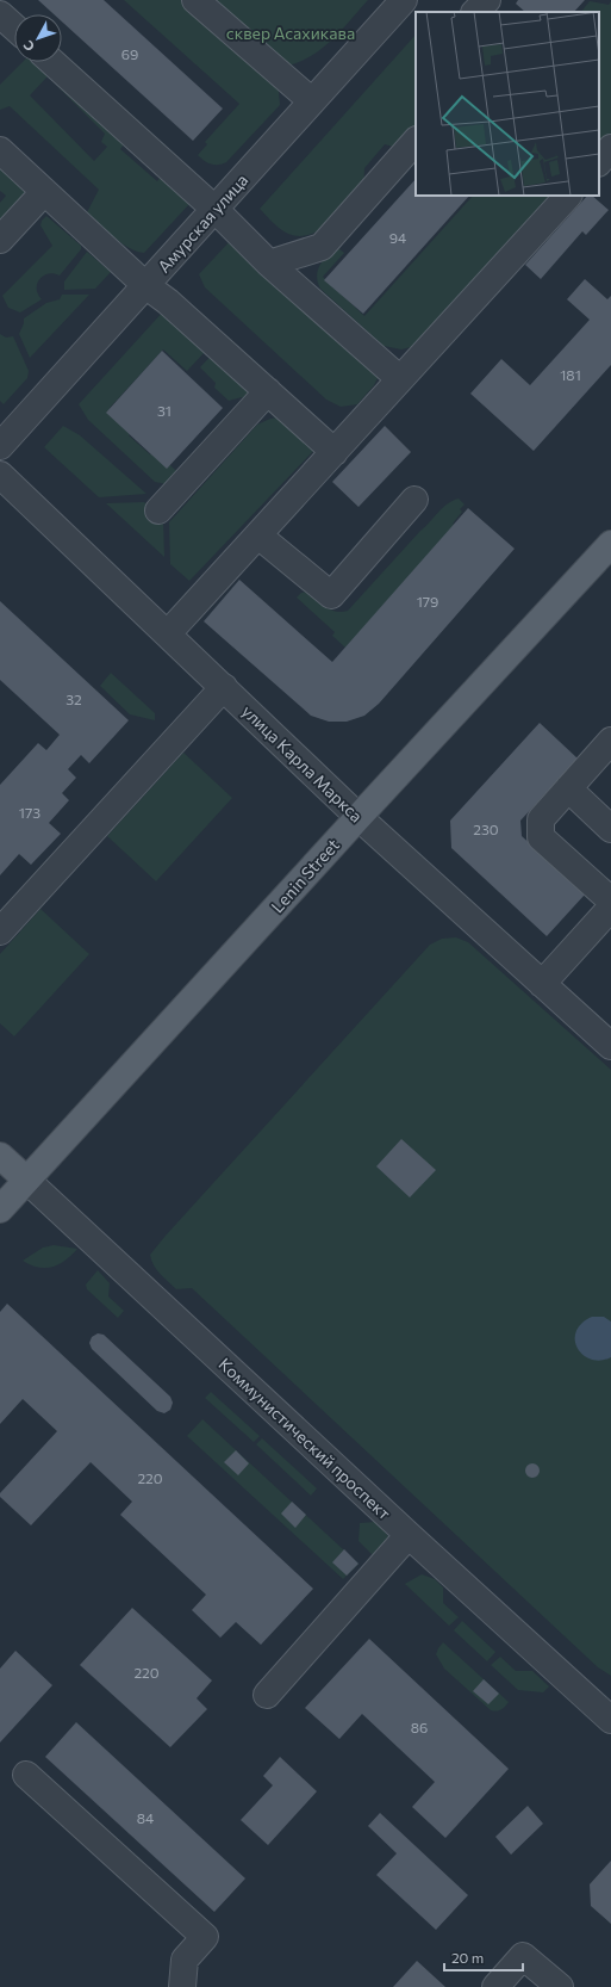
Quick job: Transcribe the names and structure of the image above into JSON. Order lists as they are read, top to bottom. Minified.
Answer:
{"streets":{"main road":["Lenin Street","Коммунистический проспект"],"street":["Амурская улица","улица Карла Маркса"]},"crossings":[["улица Карла Маркса","Lenin Street"],["Lenin Street","Коммунистический проспект"]],"parks":["сквер Асахикава"],"house_numbers":["69","94","181","31","179","32","173","230","220","220","86","84"],"scale_bar":"20 m","north":"bottom left"}
